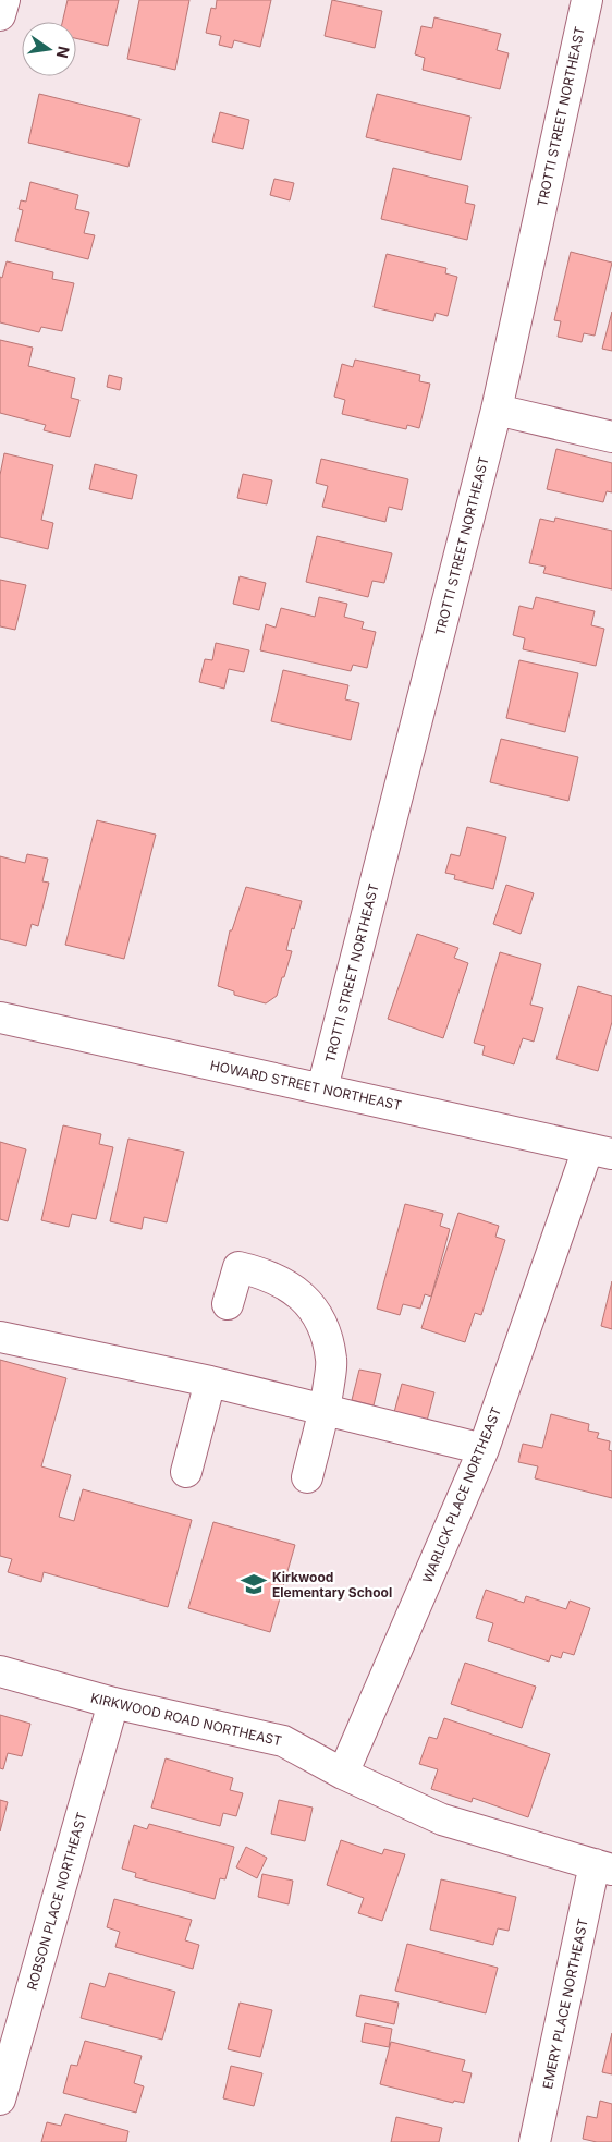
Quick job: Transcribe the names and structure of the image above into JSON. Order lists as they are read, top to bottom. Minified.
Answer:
{"streets":{"street":["TROTTI STREET NORTHEAST","HOWARD STREET NORTHEAST","WARLICK PLACE NORTHEAST","KIRKWOOD ROAD NORTHEAST","ROBSON PLACE NORTHEAST","EMERY PLACE NORTHEAST"]},"crossings":[["TROTTI STREET NORTHEAST","HOWARD STREET NORTHEAST"],["HOWARD STREET NORTHEAST","WARLICK PLACE NORTHEAST"],["WARLICK PLACE NORTHEAST","KIRKWOOD ROAD NORTHEAST"],["KIRKWOOD ROAD NORTHEAST","ROBSON PLACE NORTHEAST"],["KIRKWOOD ROAD NORTHEAST","EMERY PLACE NORTHEAST"]],"places":{"school or university":["Kirkwood Elementary School"]},"north":"right"}
